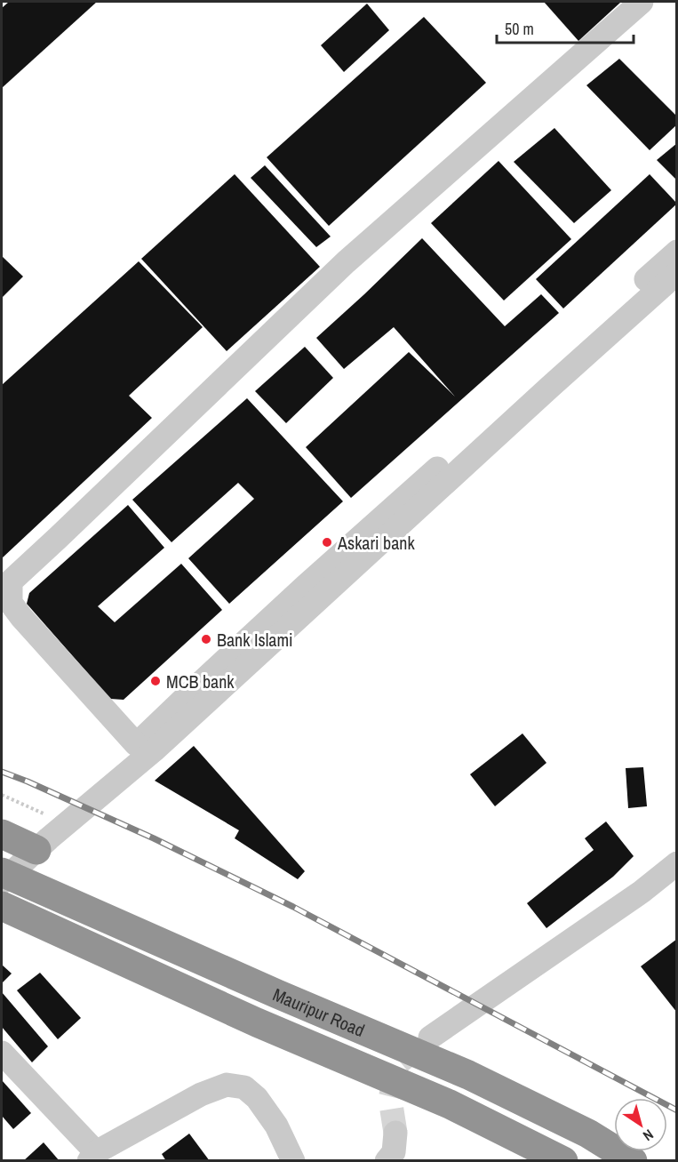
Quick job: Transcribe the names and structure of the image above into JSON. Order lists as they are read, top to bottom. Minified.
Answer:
{"streets":{"highway":["Mauripur Road"]},"places":["Askari bank","Bank Islami","MCB bank"],"scale_bar":"50 m","north":"bottom right"}
